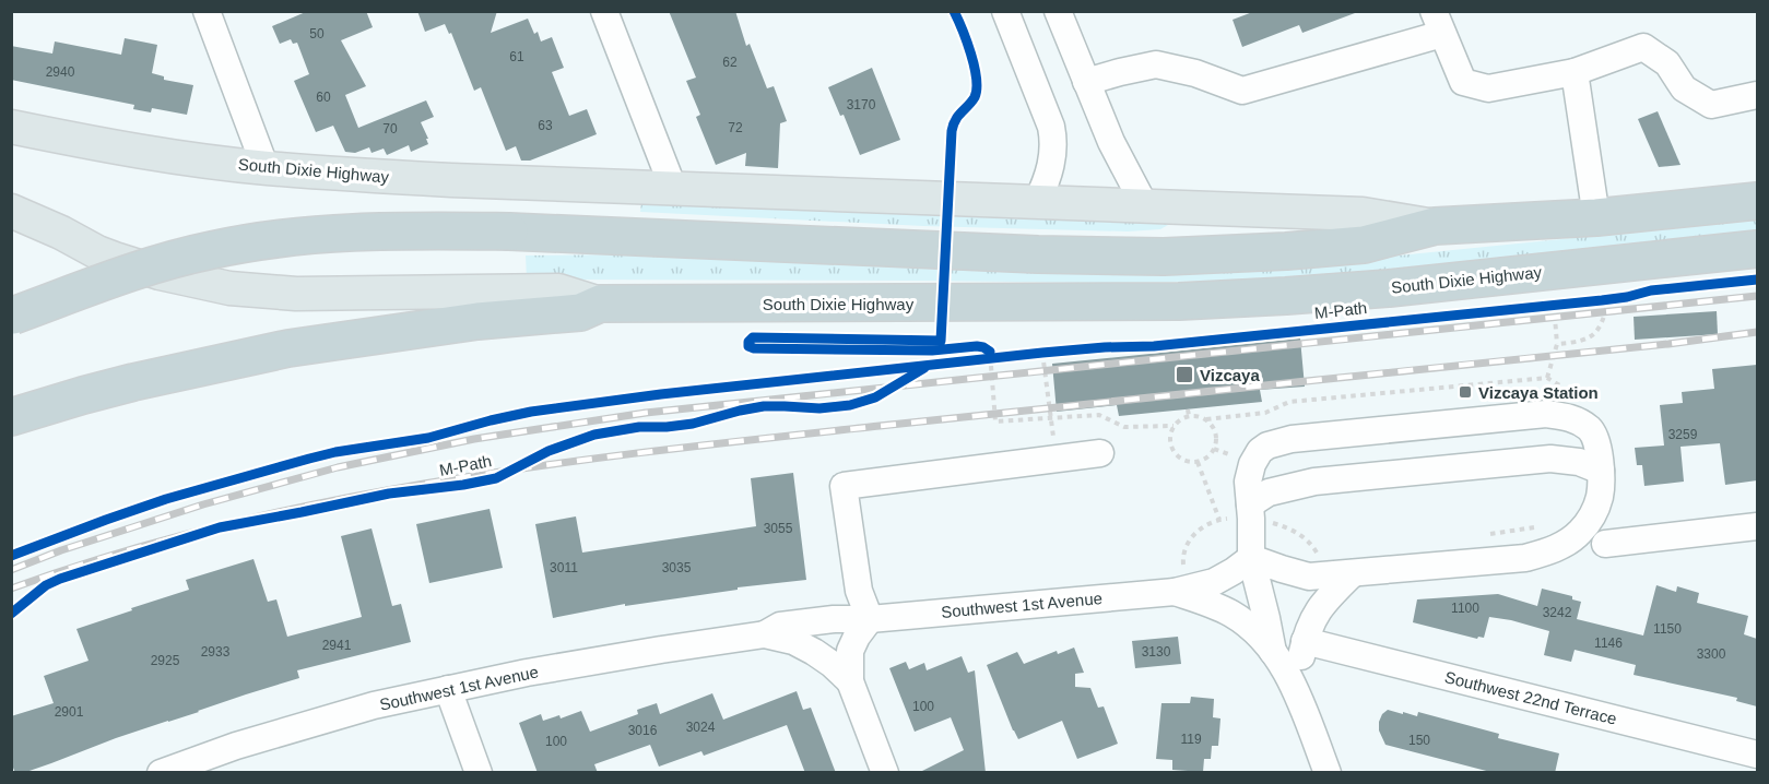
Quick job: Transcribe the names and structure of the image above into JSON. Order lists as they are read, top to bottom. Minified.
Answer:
{"streets":{"highway":["South Dixie Highway"],"street":["Southwest 1st Avenue","Southwest 22nd Terrace"],"cycle path":["M-Path"]},"places":{"transit":["Vizcaya","Vizcaya Station"]},"house_numbers":["50","61","62","2940","60","3170","63","72","70","3259","3055","3011","3035","1100","3242","1150","1146","2941","2933","3130","3300","2925","100","2901","3024","3016","119","150","100"]}
